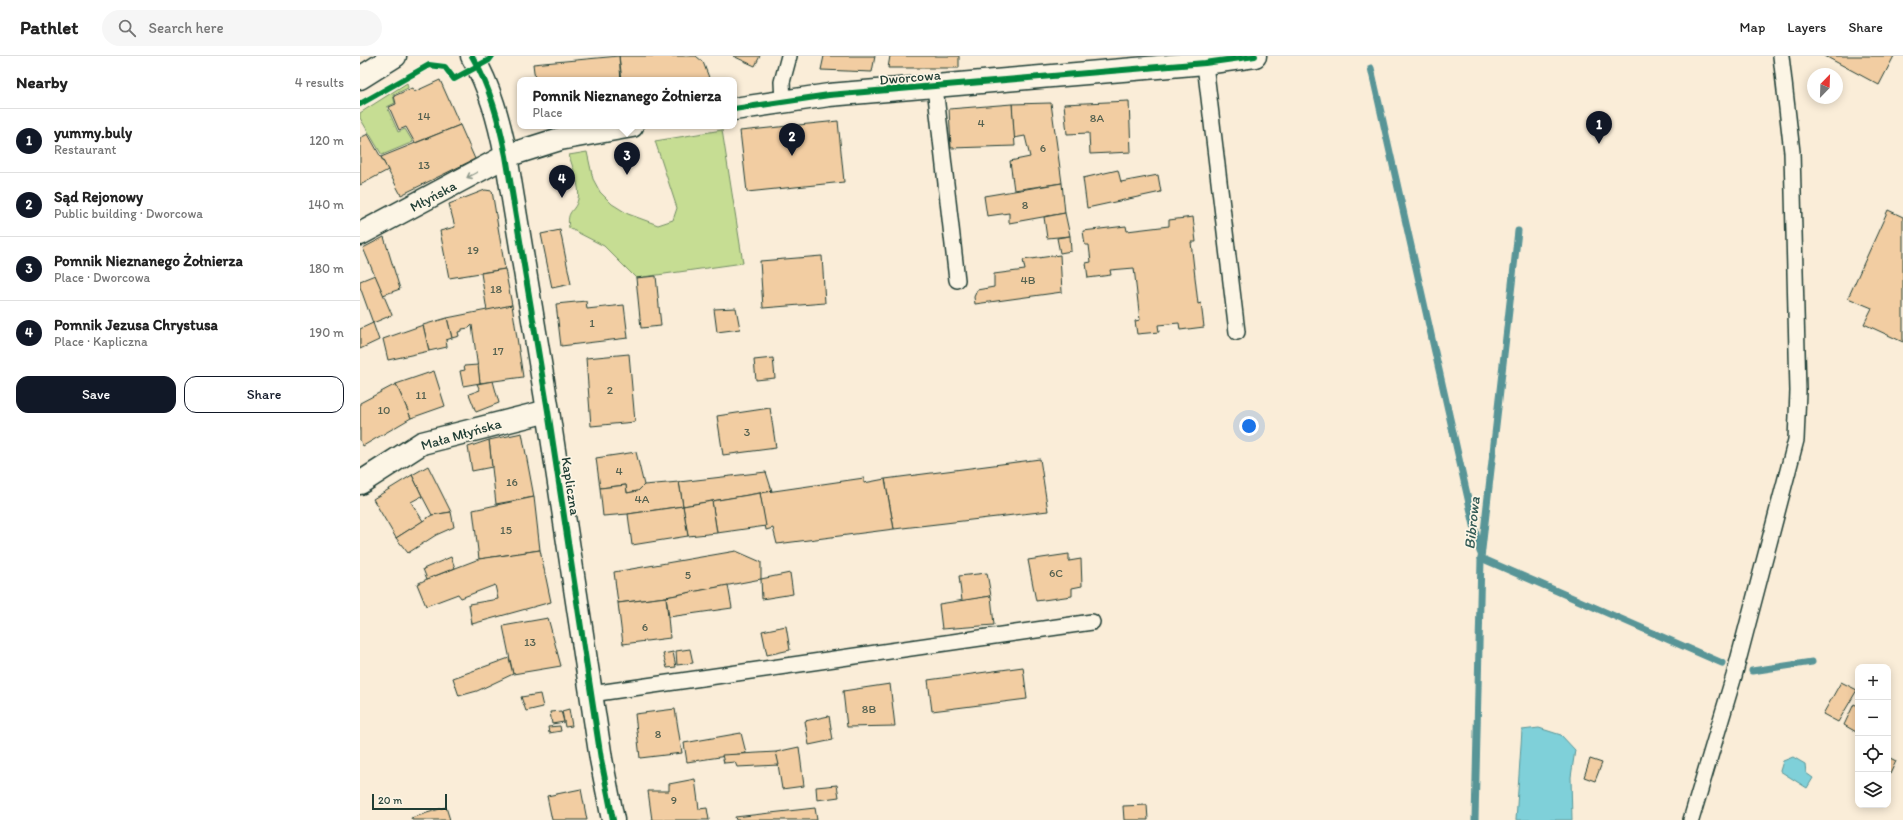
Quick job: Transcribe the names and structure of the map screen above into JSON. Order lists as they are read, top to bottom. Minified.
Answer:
{"streets":{"street":["Dworcowa","Młyńska","Mała Młyńska","Kapliczna"]},"crossings":[["Młyńska","Kapliczna"],["Mała Młyńska","Kapliczna"]],"one_way":["Młyńska"],"water":["Bibrowa"],"house_numbers":["14","8A","4","6","13","8","19","4B","18","1","17","2","11","10","3","4","16","4A","15","6C","5","6","13","8B","8","9"],"scale_bar":"20 m","north":"top right","page":{"header":"Pathlet","search":"Search here","nav":["Map","Layers","Share"],"heading":["Nearby","4 results"],"popup":["Pomnik Nieznanego Żołnierza","Place"],"list":[{"mark":"1","name":"yummy.buly","note":"Restaurant","value":"120 m"},{"mark":"2","name":"Sąd Rejonowy","note":"Public building · Dworcowa","value":"140 m"},{"mark":"3","name":"Pomnik Nieznanego Żołnierza","note":"Place · Dworcowa","value":"180 m"},{"mark":"4","name":"Pomnik Jezusa Chrystusa","note":"Place · Kapliczna","value":"190 m"}],"pins":["1","2","3","4"],"buttons":["Save","Share"],"map_buttons":["+","−"],"scale":"20 m"}}
